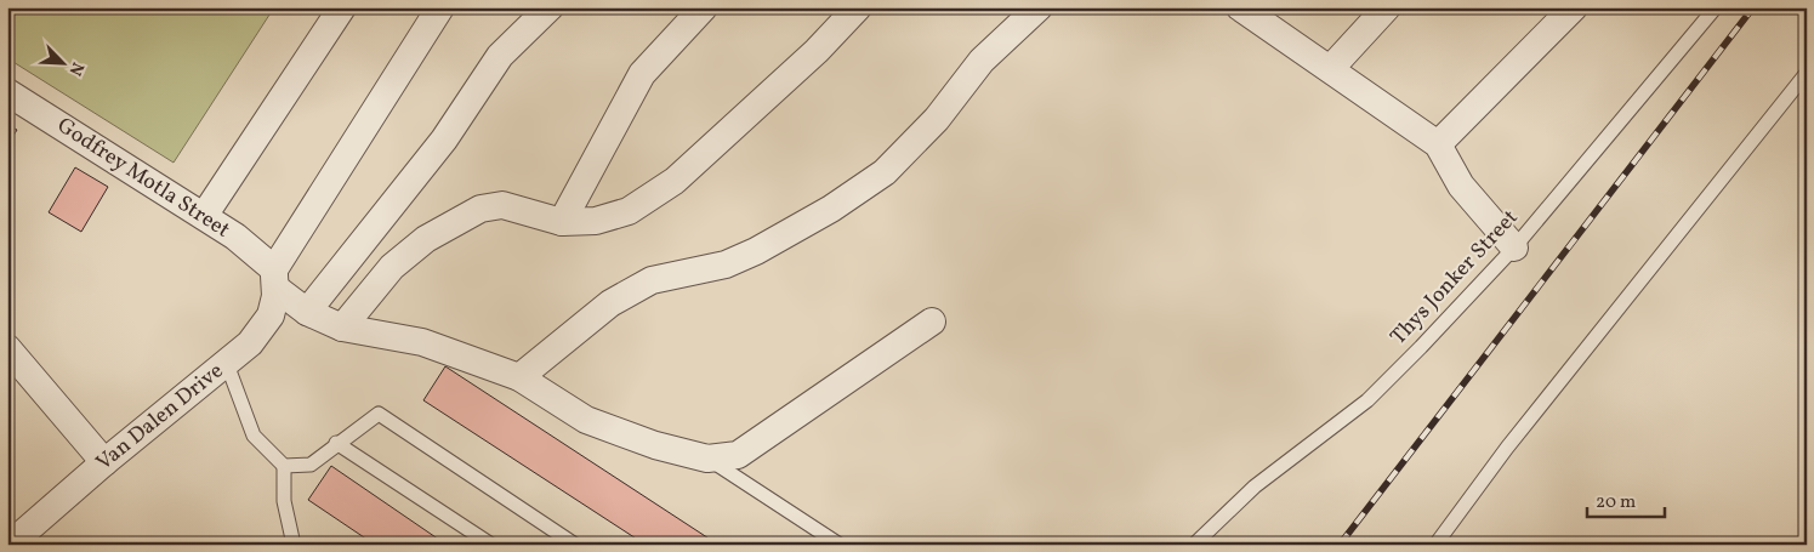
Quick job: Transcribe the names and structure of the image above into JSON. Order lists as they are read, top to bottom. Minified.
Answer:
{"streets":{"street":["Godfrey Motla Street","Van Dalen Drive"],"lane":["Thys Jonker Street"]},"crossings":[["Godfrey Motla Street","Van Dalen Drive"]],"scale_bar":"20 m","north":"bottom right"}
